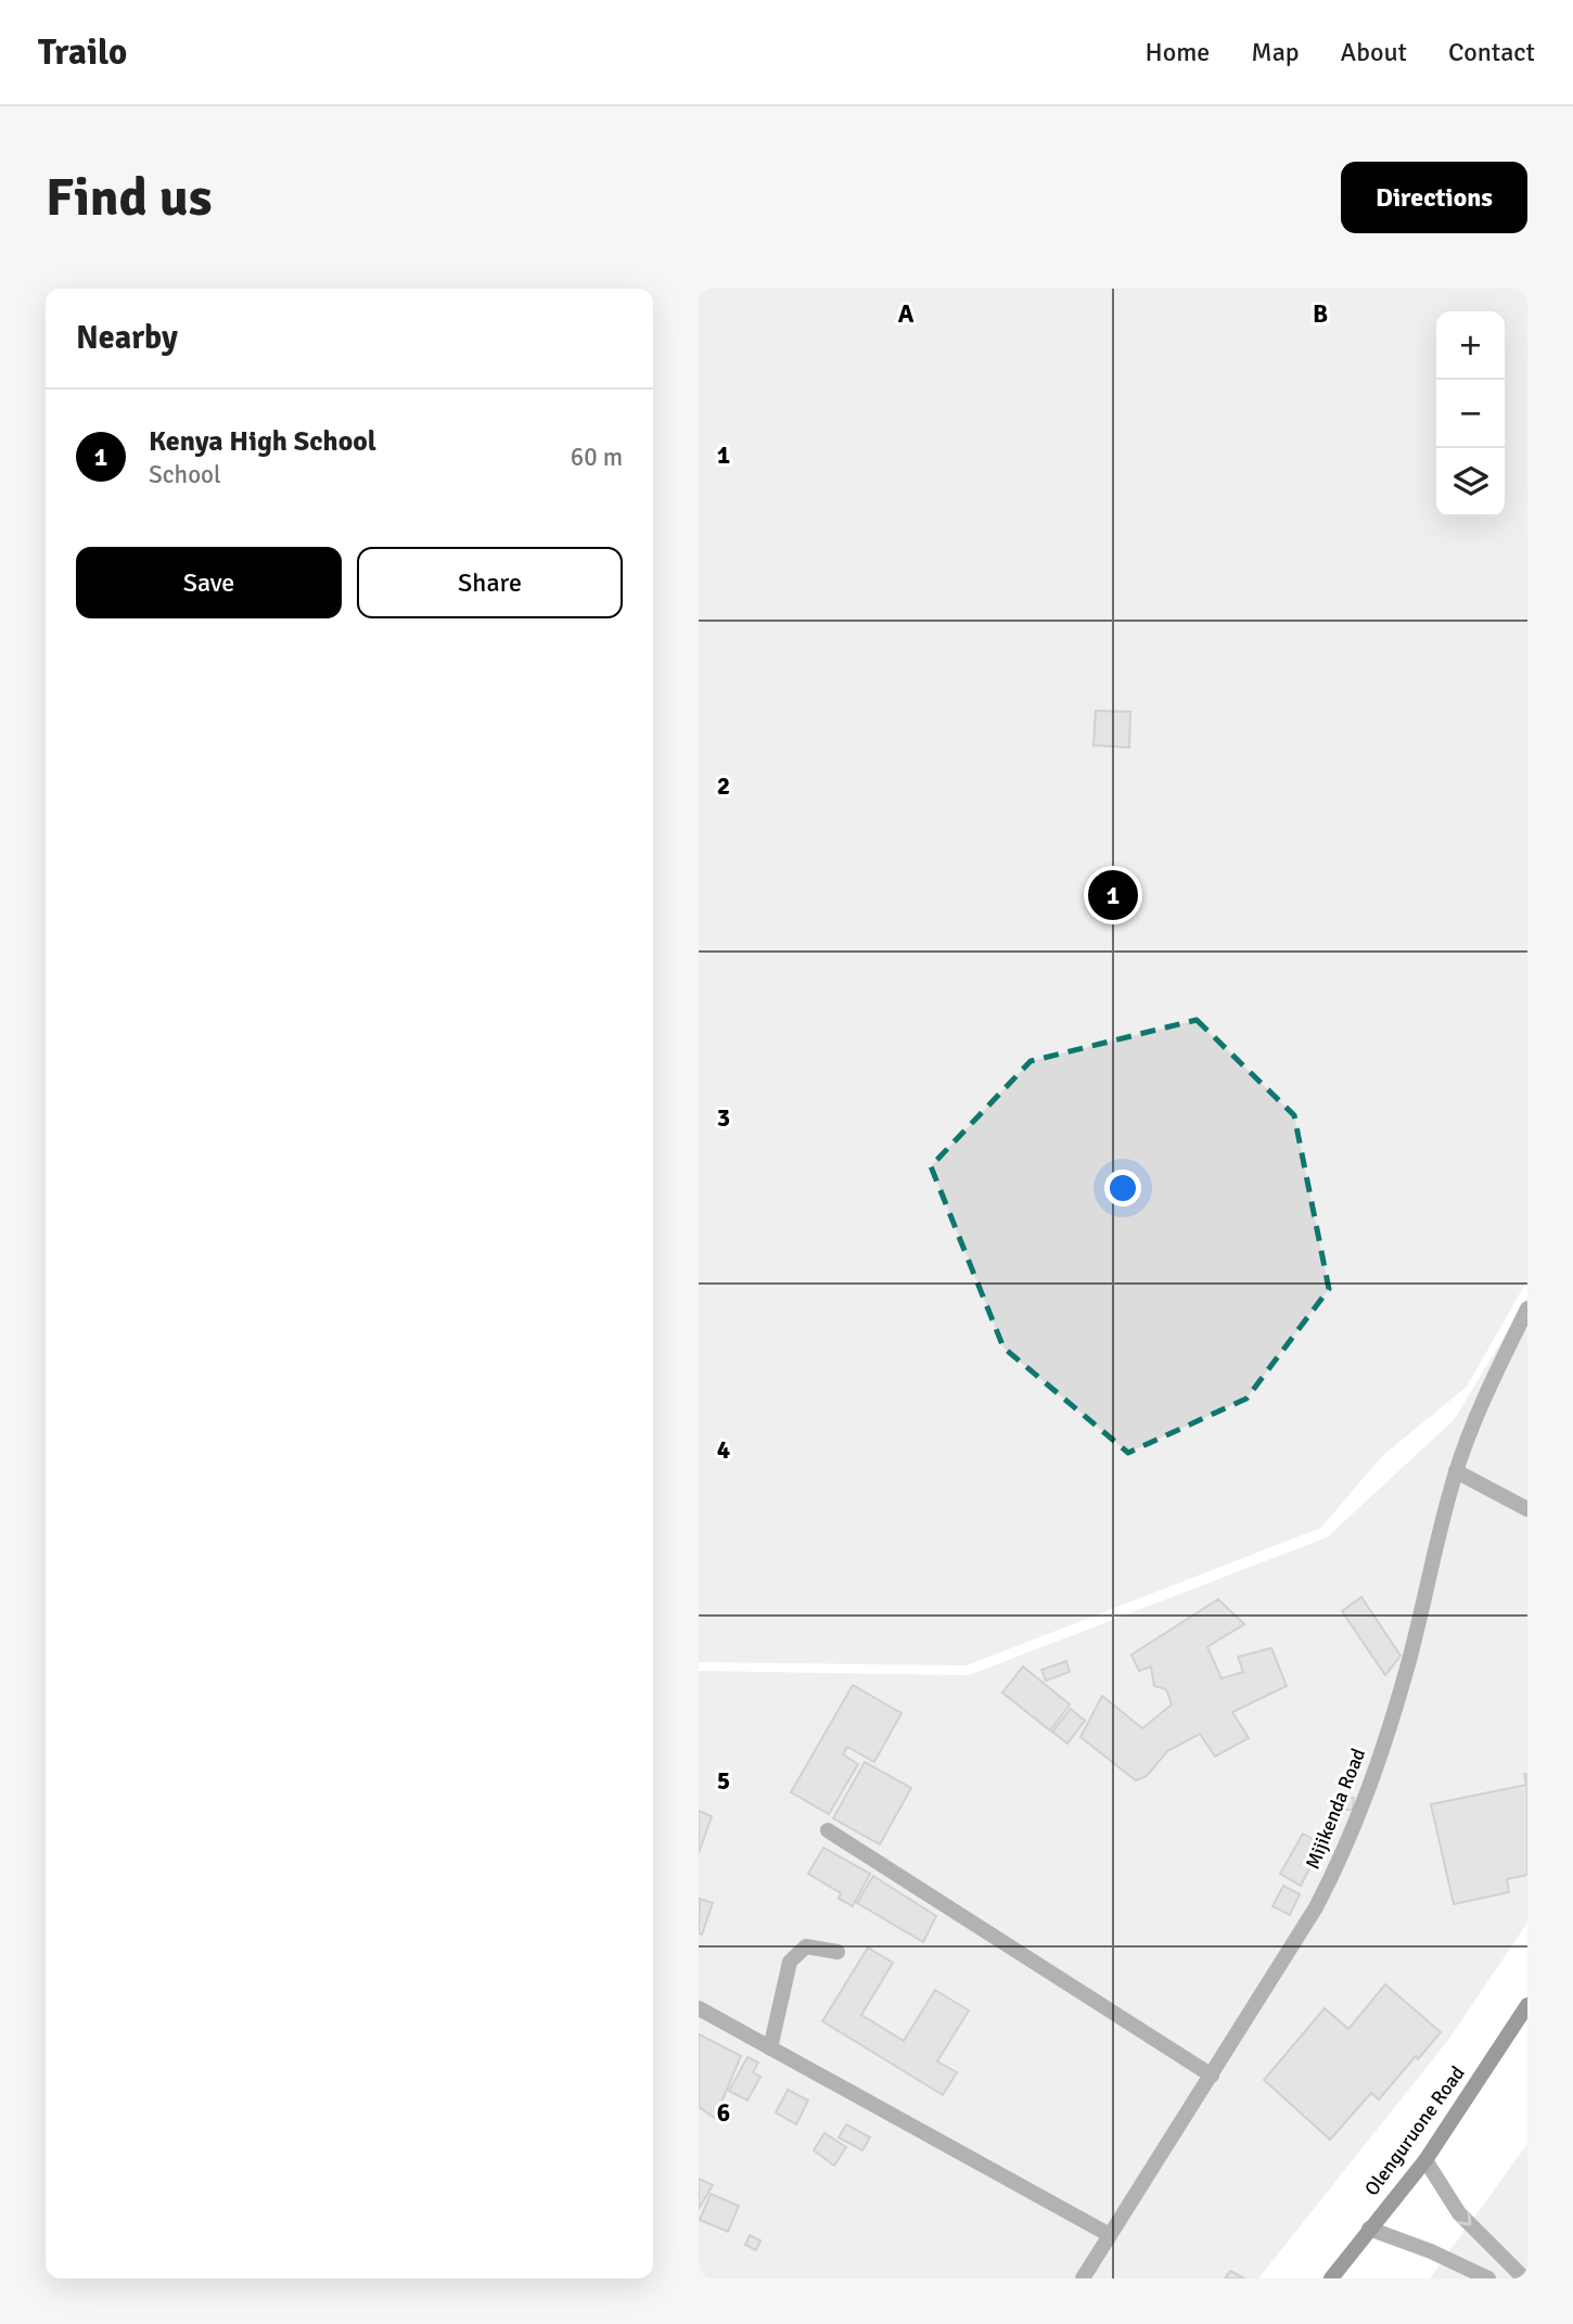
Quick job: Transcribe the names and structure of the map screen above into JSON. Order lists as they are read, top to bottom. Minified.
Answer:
{"streets":{"street":["Mijikenda Road","Olenguruone Road"]},"page":{"header":"Trailo","nav":["Home","Map","About","Contact"],"buttons":["Directions",["Save","Share"]],"title":"Find us","heading":"Nearby","map_buttons":["+","−"],"list":[{"mark":"1","name":"Kenya High School","note":"School","value":"60 m"}],"pins":"1"},"grid":{"columns":["A","B"],"rows":["1","2","3","4","5","6"]}}
